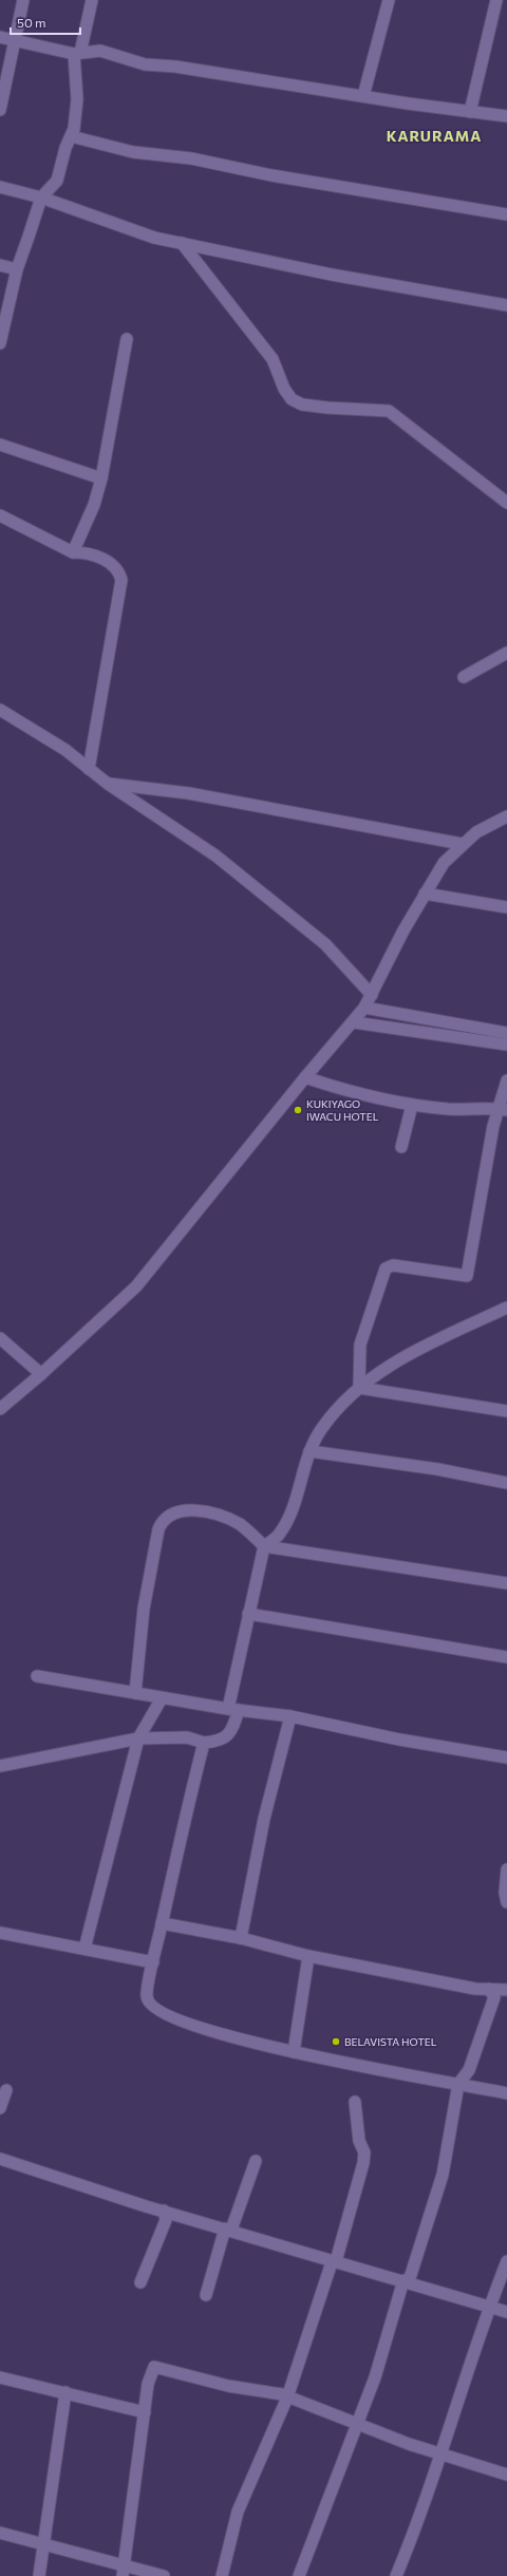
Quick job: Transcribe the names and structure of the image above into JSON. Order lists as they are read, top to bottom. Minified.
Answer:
{"districts":["KARURAMA"],"places":["KUKIYAGO IWACU HOTEL","BELAVISTA HOTEL"],"scale_bar":"50 m"}
